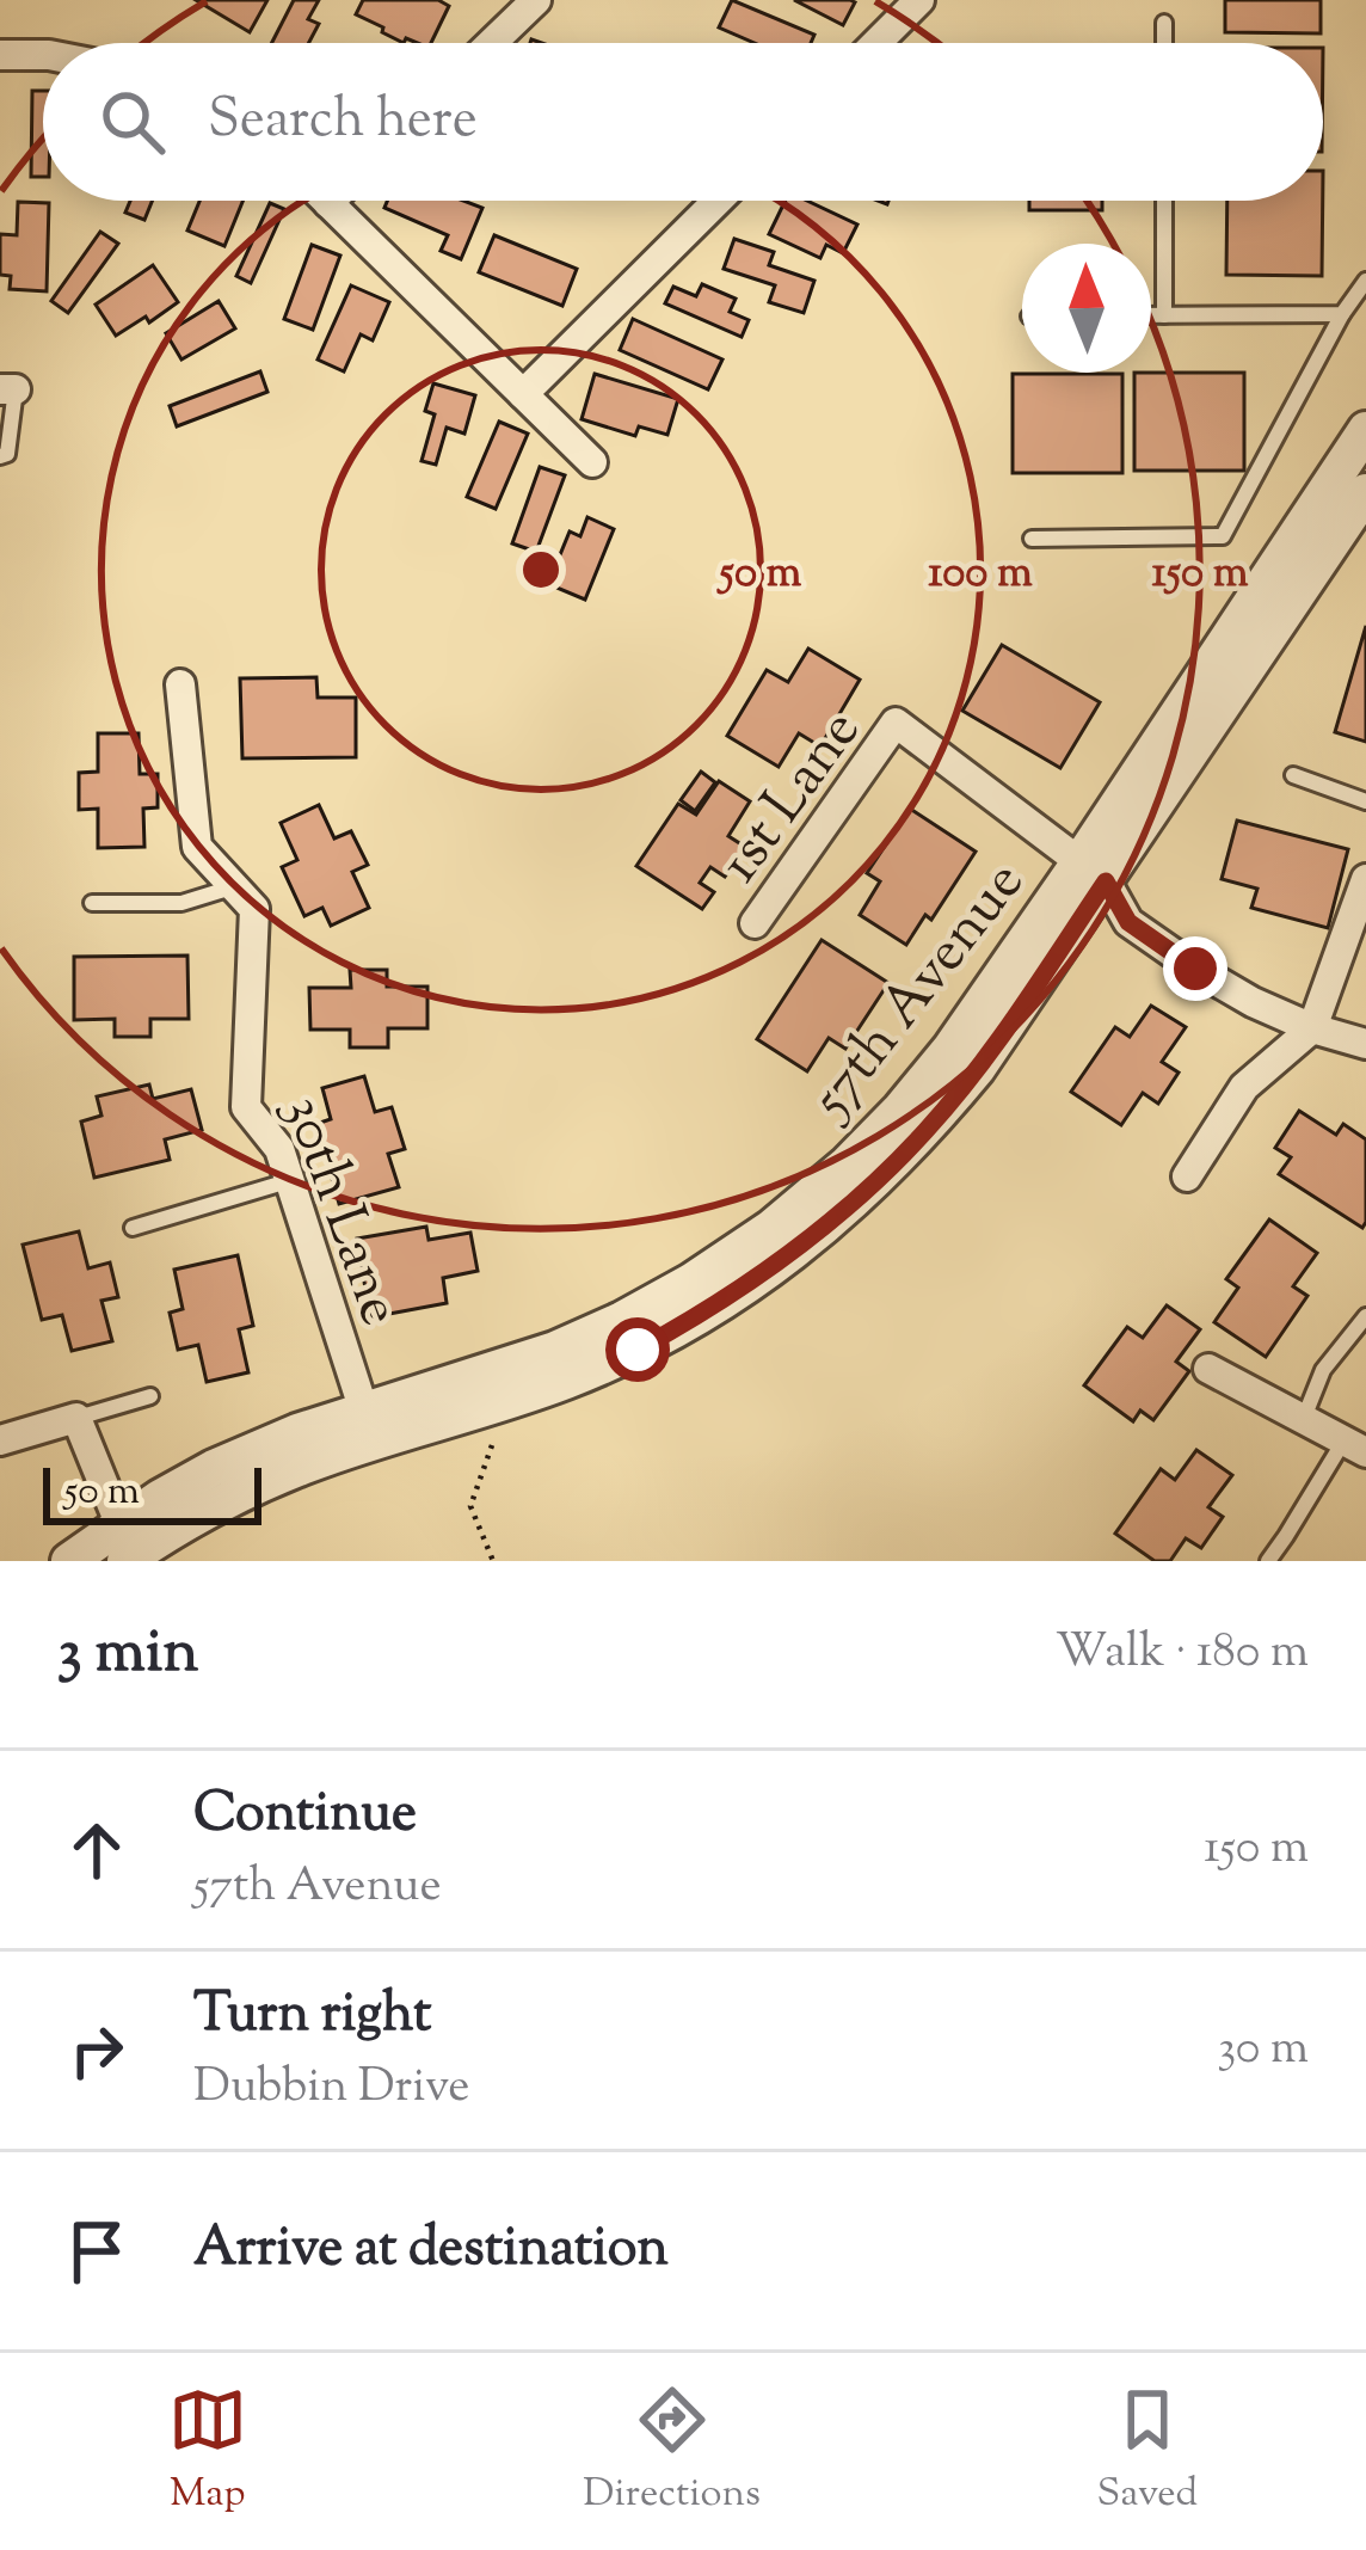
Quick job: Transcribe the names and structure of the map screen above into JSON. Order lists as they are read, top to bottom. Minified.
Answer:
{"streets":{"street":["1st Lane","57th Avenue","30th Lane"]},"crossings":[["1st Lane","57th Avenue"],["57th Avenue","30th Lane"]],"scale_bar":"50 m","north":"top","page":{"search":"Search here","scale":"50 m","heading":["3 min","Walk · 180 m"],"list":[["Continue","57th Avenue","150 m"],["Turn right","Dubbin Drive","30 m"],"Arrive at destination"],"nav":["Map","Directions","Saved"]},"rings":["50 m","100 m","150 m"]}
